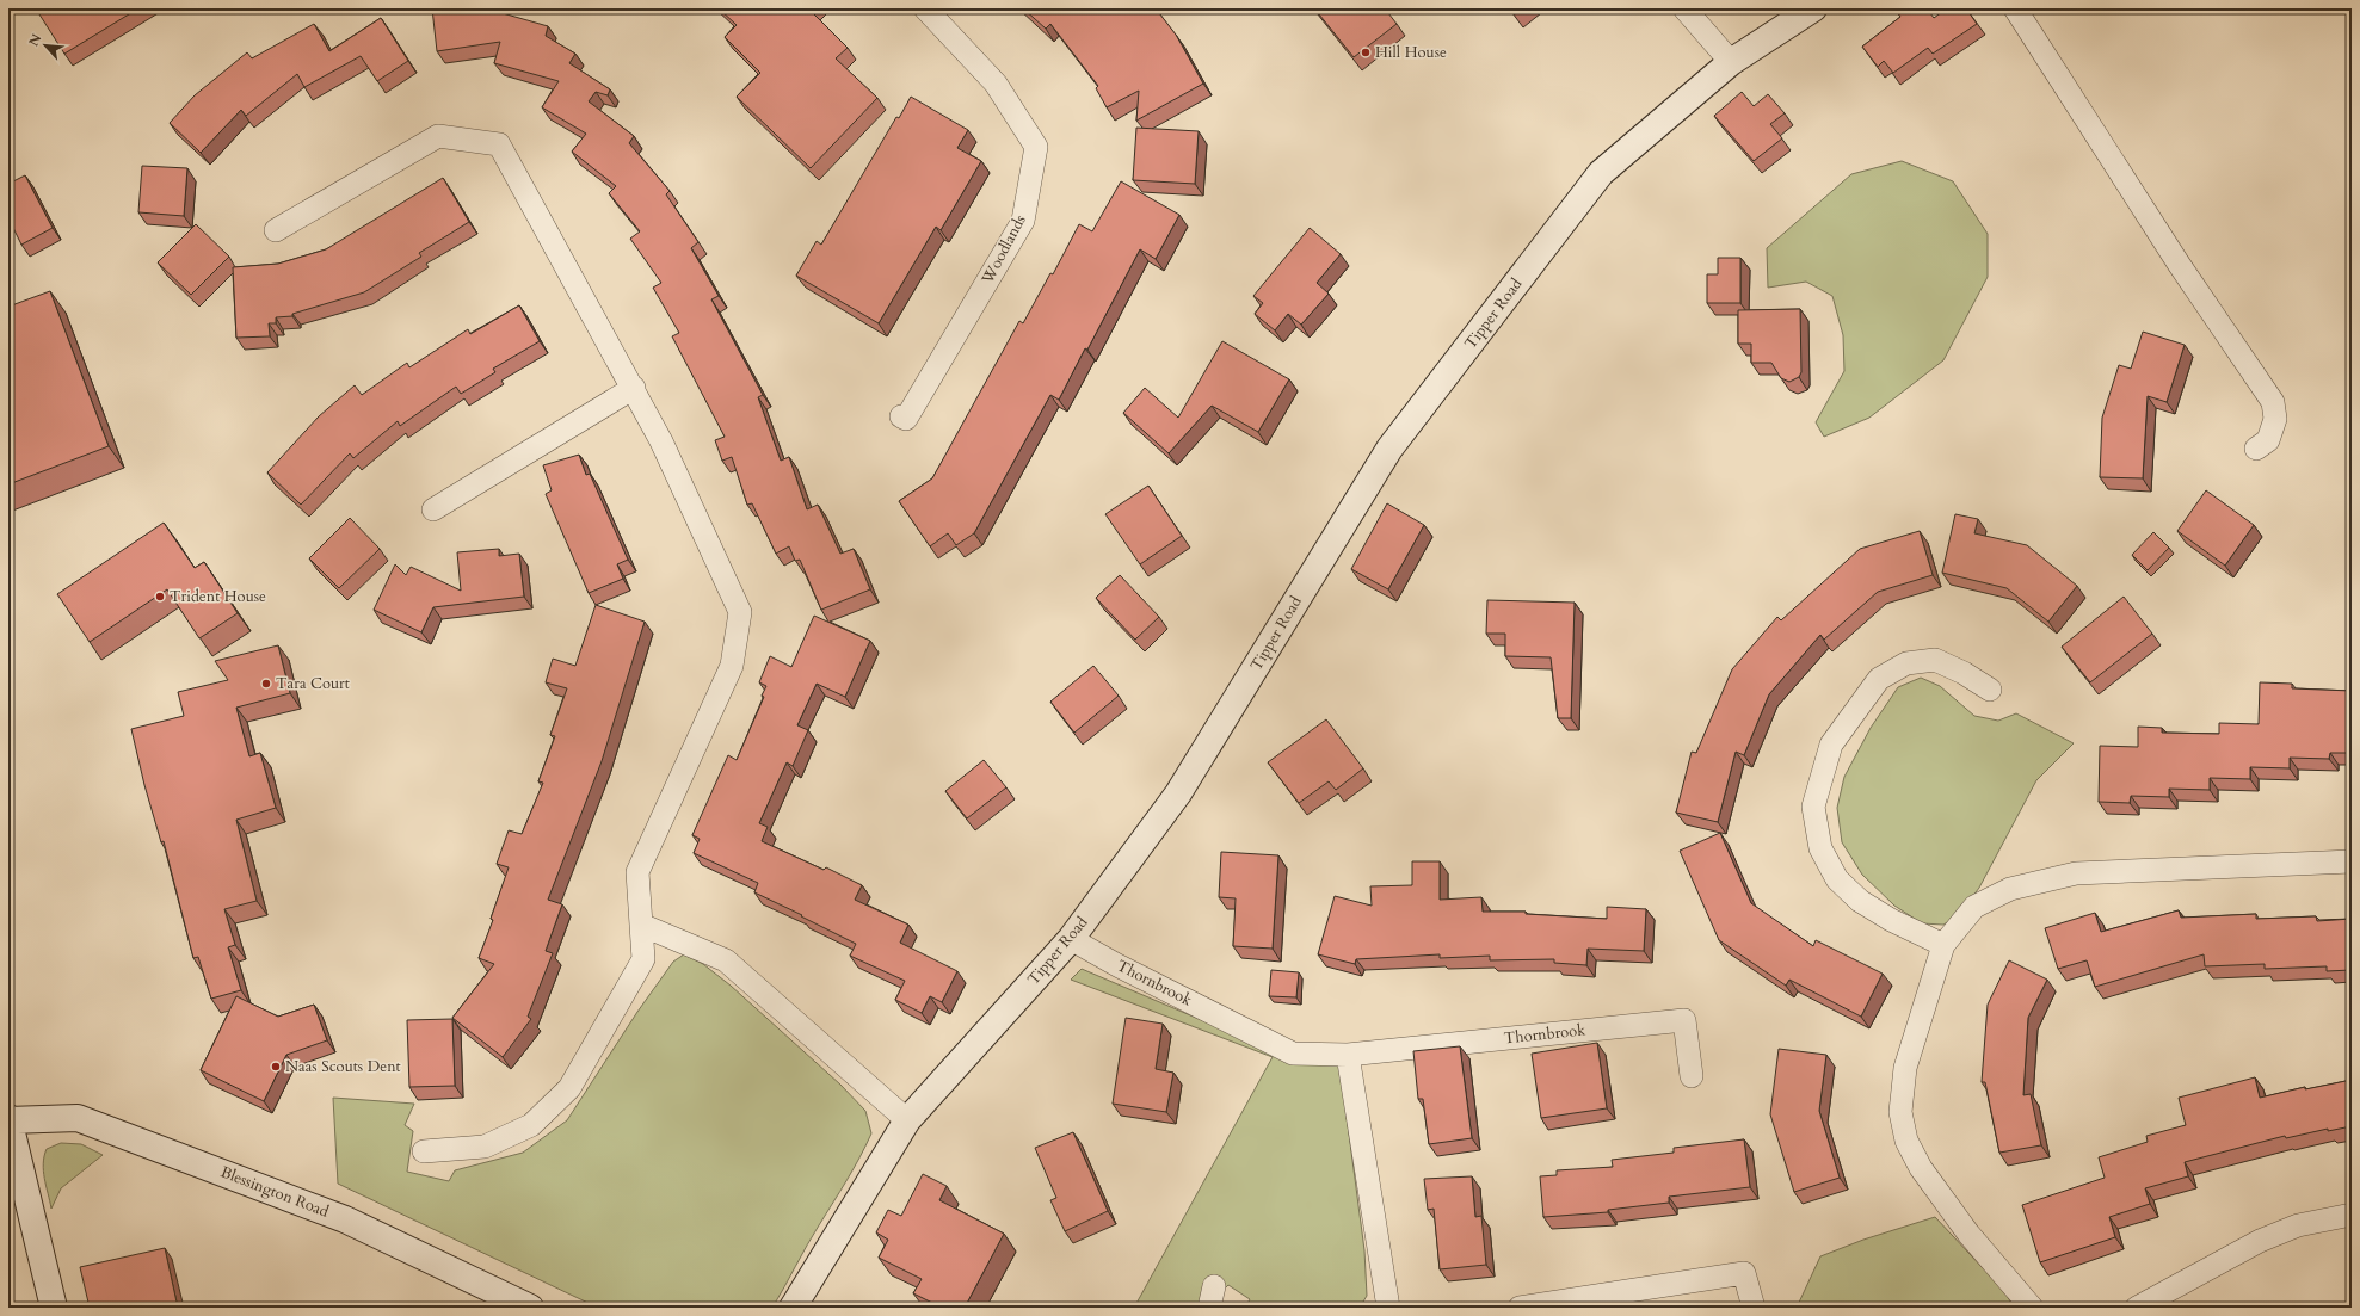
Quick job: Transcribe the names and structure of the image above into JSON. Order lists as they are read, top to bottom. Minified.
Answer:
{"streets":{"street":["Woodlands","Tipper Road","Thornbrook","Blessington Road"]},"crossings":[["Tipper Road","Thornbrook"]],"places":["Hill House","Trident House","Tara Court","Naas Scouts Dent"],"north":"top left"}
